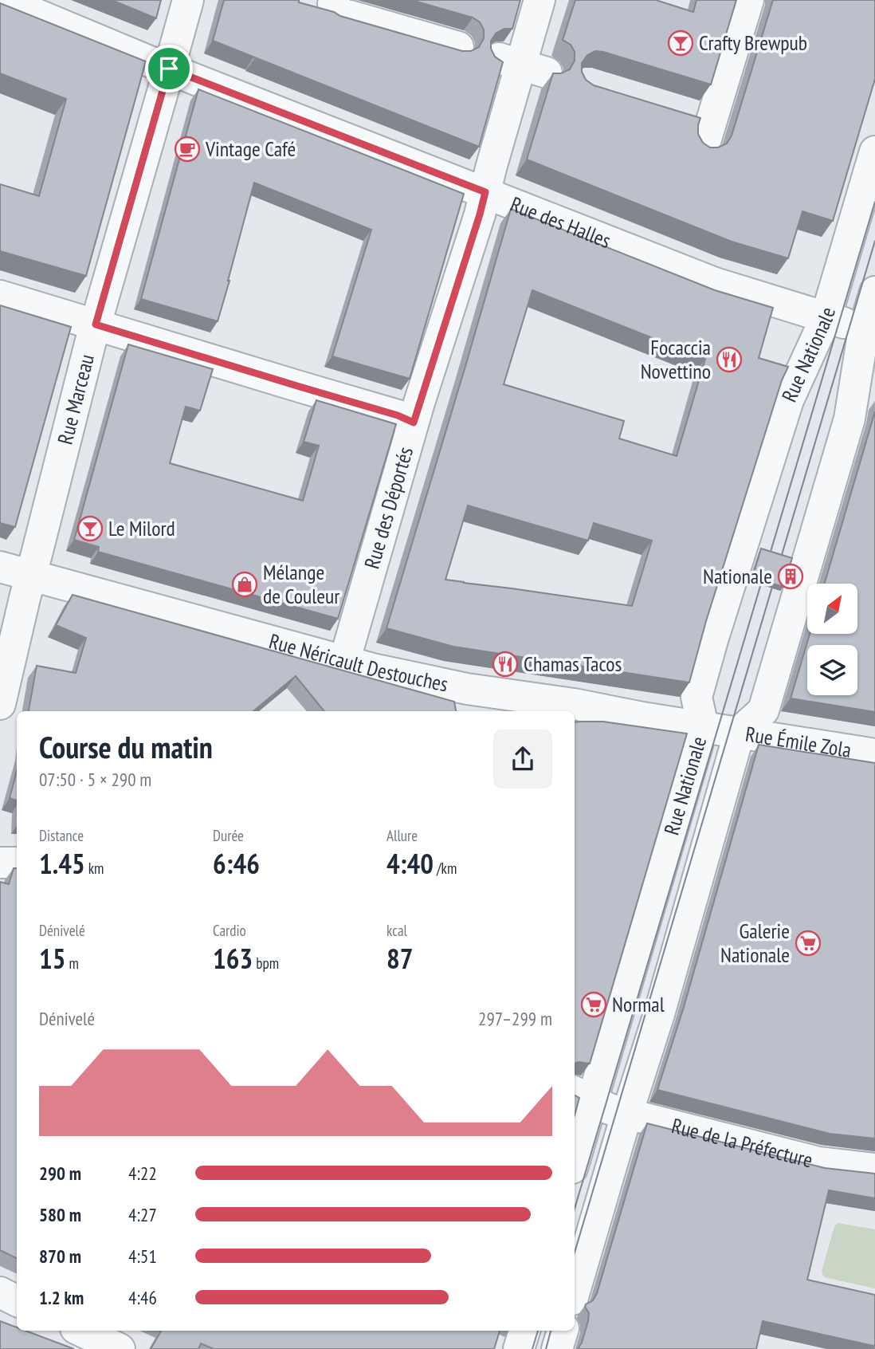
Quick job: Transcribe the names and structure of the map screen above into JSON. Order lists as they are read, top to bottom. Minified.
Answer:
{"streets":{"street":["Rue des Halles","Rue Nationale","Rue Marceau","Rue des Déportés","Rue Néricault Destouches","Rue Émile Zola","Rue de la Préfecture"]},"crossings":[["Rue des Halles","Rue Nationale"],["Rue des Halles","Rue Marceau"],["Rue des Halles","Rue des Déportés"],["Rue Nationale","Rue Néricault Destouches"],["Rue Nationale","Rue Émile Zola"],["Rue Nationale","Rue de la Préfecture"],["Rue Marceau","Rue Néricault Destouches"],["Rue des Déportés","Rue Néricault Destouches"],["Rue Néricault Destouches","Rue Émile Zola"]],"places":{"bar":["Crafty Brewpub","Le Milord"],"cafe":["Vintage Café"],"restaurant":["Focaccia Novettino","Chamas Tacos"],"building":["Nationale"],"shop":["Mélange de Couleur"],"supermarket":["Galerie Nationale","Normal"]},"north":"top right","page":{"heading":["Course du matin","07:50 · 5 × 290 m"],"stats":[["Distance","1.45 km"],["Durée","6:46"],["Allure","4:40 /km"],["Dénivelé","15 m"],["Cardio","163 bpm"],["kcal","87"]],"chart":["Dénivelé","297–299 m"],"list":[{"name":"290 m","note":"4:22"},{"name":"580 m","note":"4:27"},{"name":"870 m","note":"4:51"},{"name":"1.2 km","note":"4:46"}]}}
